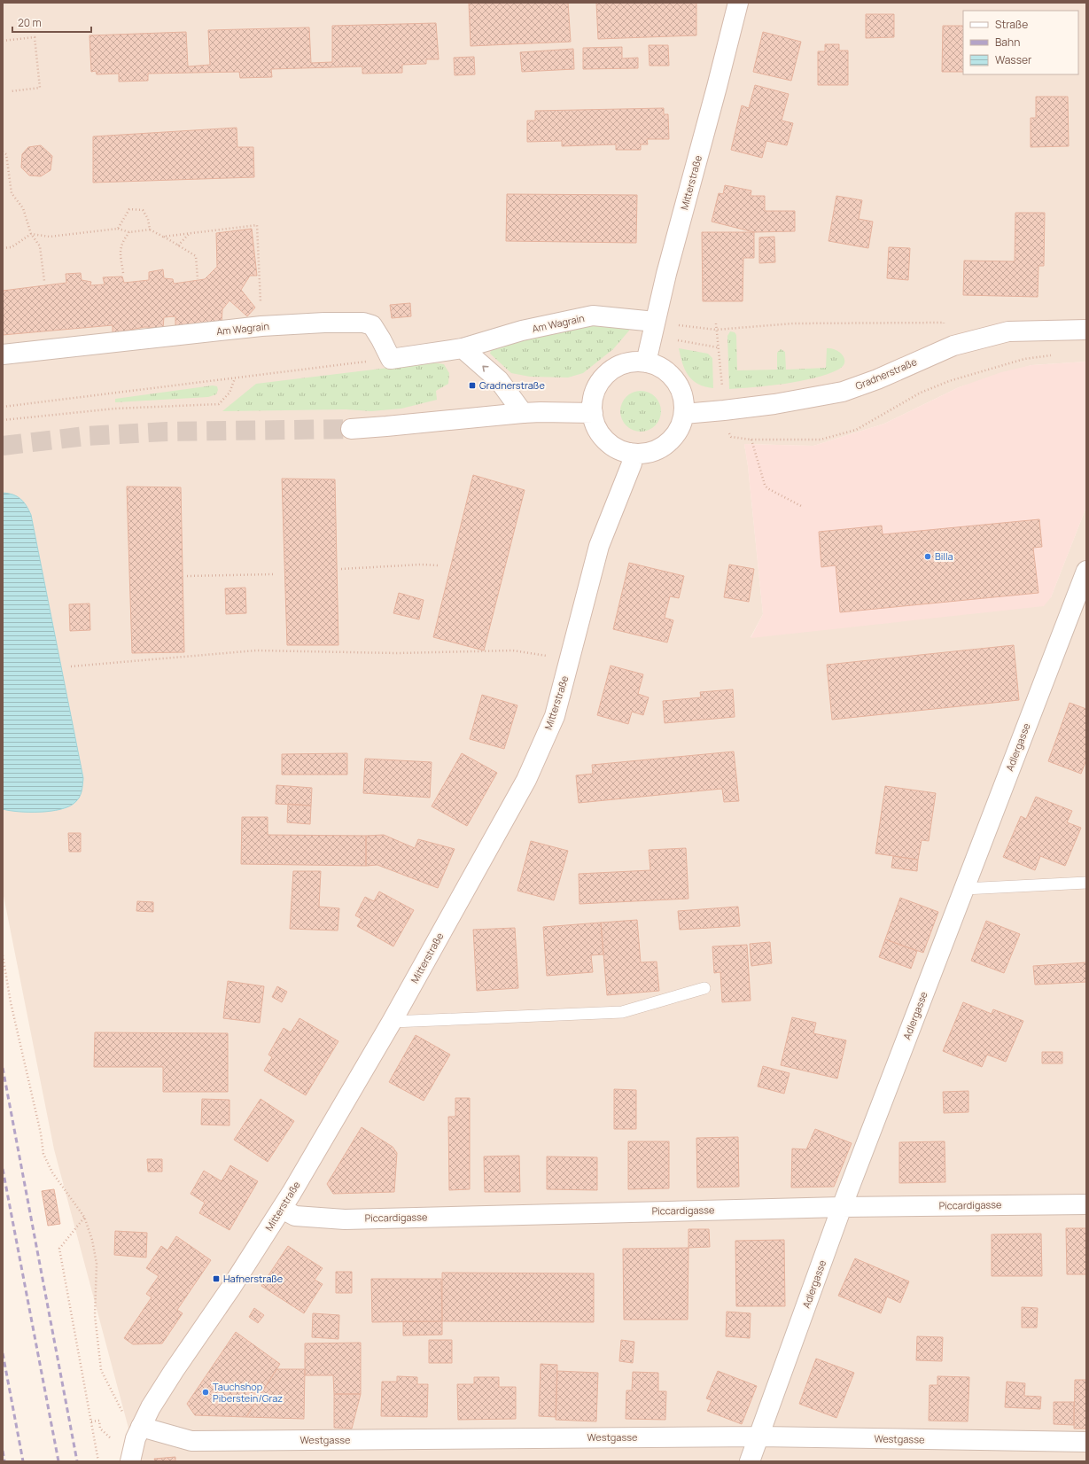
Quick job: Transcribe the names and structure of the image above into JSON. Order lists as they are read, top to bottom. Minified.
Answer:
{"streets":{"street":["Mitterstraße","Am Wagrain","Gradnerstraße","Adlergasse","Piccardigasse","Westgasse"]},"crossings":[["Mitterstraße","Am Wagrain"],["Mitterstraße","Gradnerstraße"],["Mitterstraße","Piccardigasse"],["Mitterstraße","Westgasse"],["Adlergasse","Piccardigasse"],["Adlergasse","Westgasse"]],"places":{"transit":["Gradnerstraße","Hafnerstraße"],"other":["Billa","Tauchshop Piberstein/Graz"]},"legend":["Straße","Bahn","Wasser"],"scale_bar":"20 m"}
